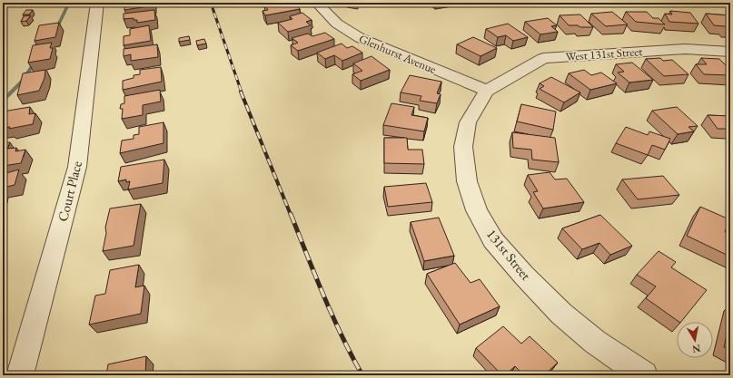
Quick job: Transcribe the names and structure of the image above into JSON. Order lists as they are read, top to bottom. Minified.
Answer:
{"streets":{"street":["Glenhurst Avenue","West 131st Street","Court Place","131st Street"]},"crossings":[["Glenhurst Avenue","West 131st Street"],["Glenhurst Avenue","131st Street"],["West 131st Street","131st Street"]],"north":"bottom"}
